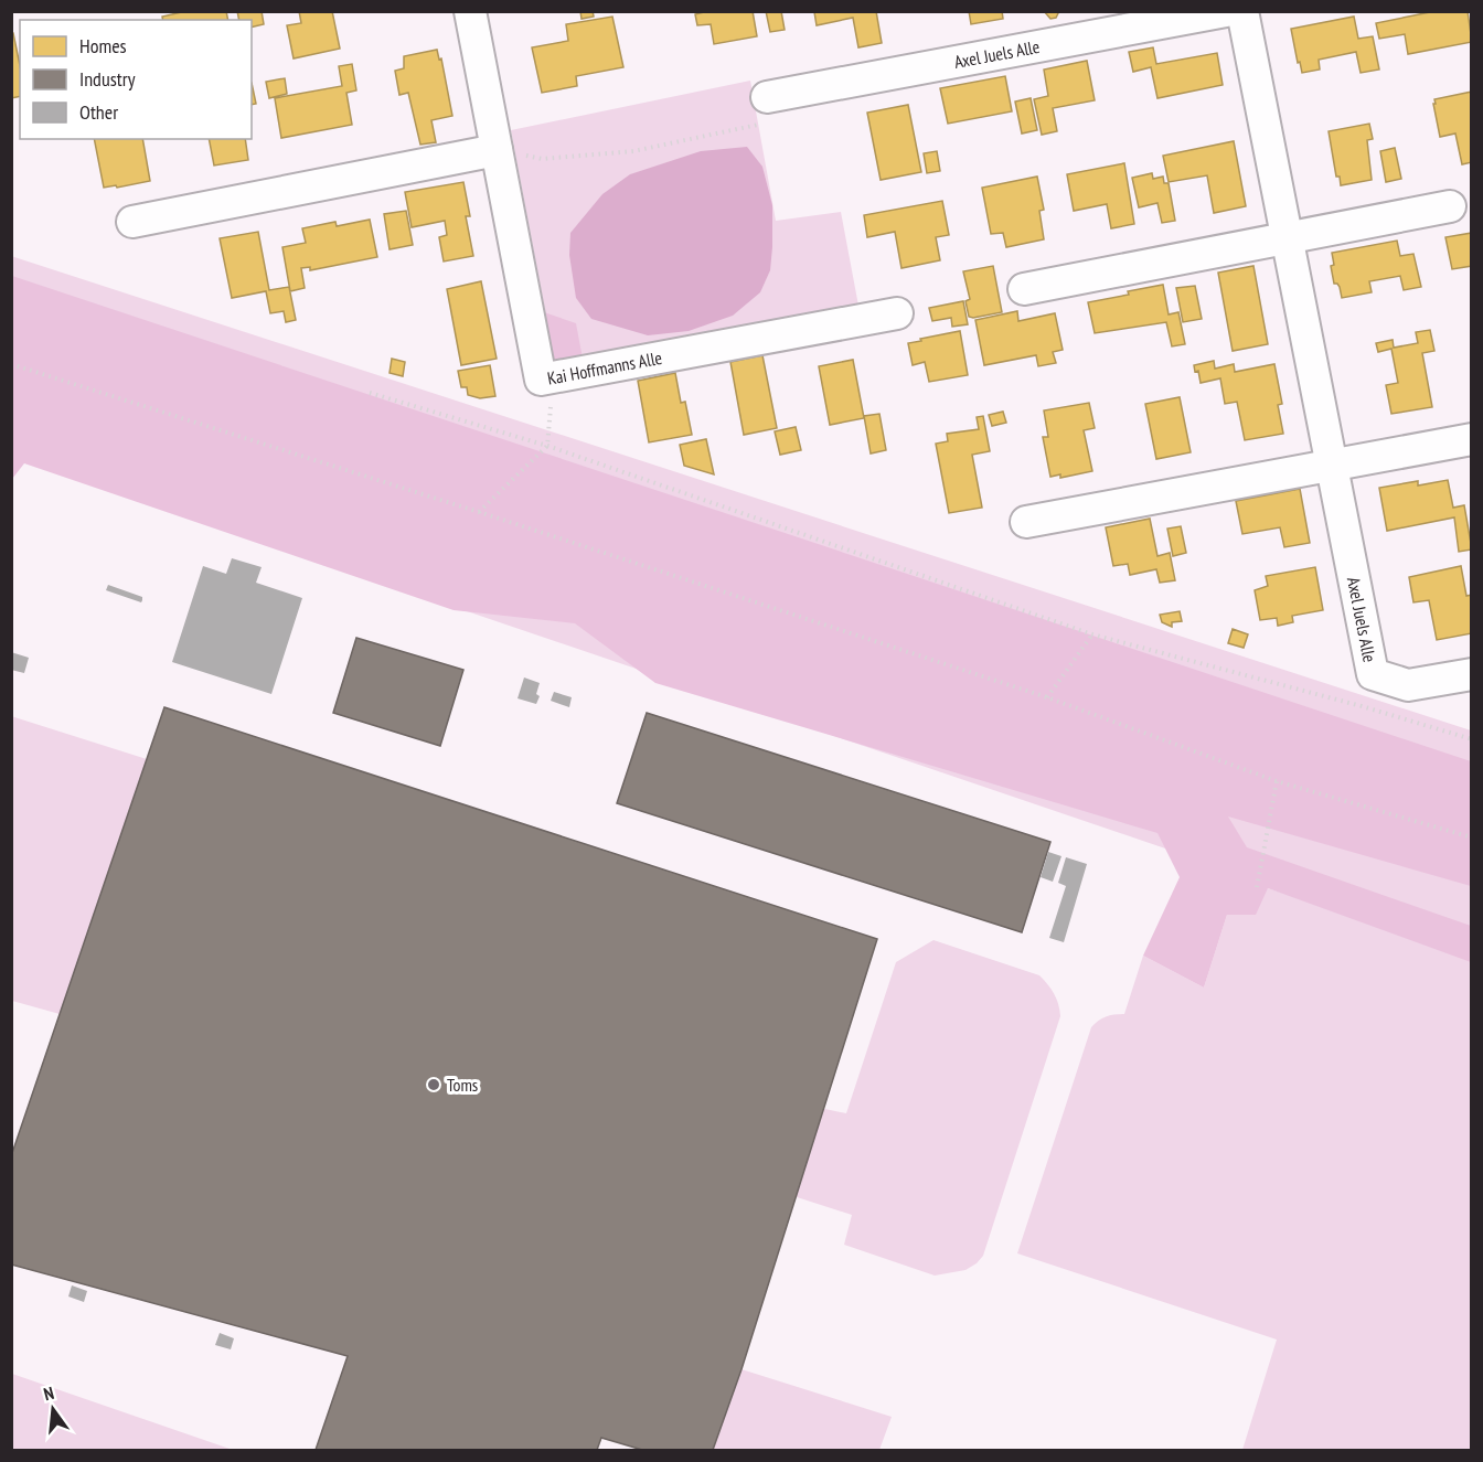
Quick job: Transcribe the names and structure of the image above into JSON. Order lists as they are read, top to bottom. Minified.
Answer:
{"streets":{"street":["Axel Juels Alle","Kai Hoffmanns Alle"]},"places":["Toms"],"legend":["Homes","Industry","Other"],"north":"top"}
